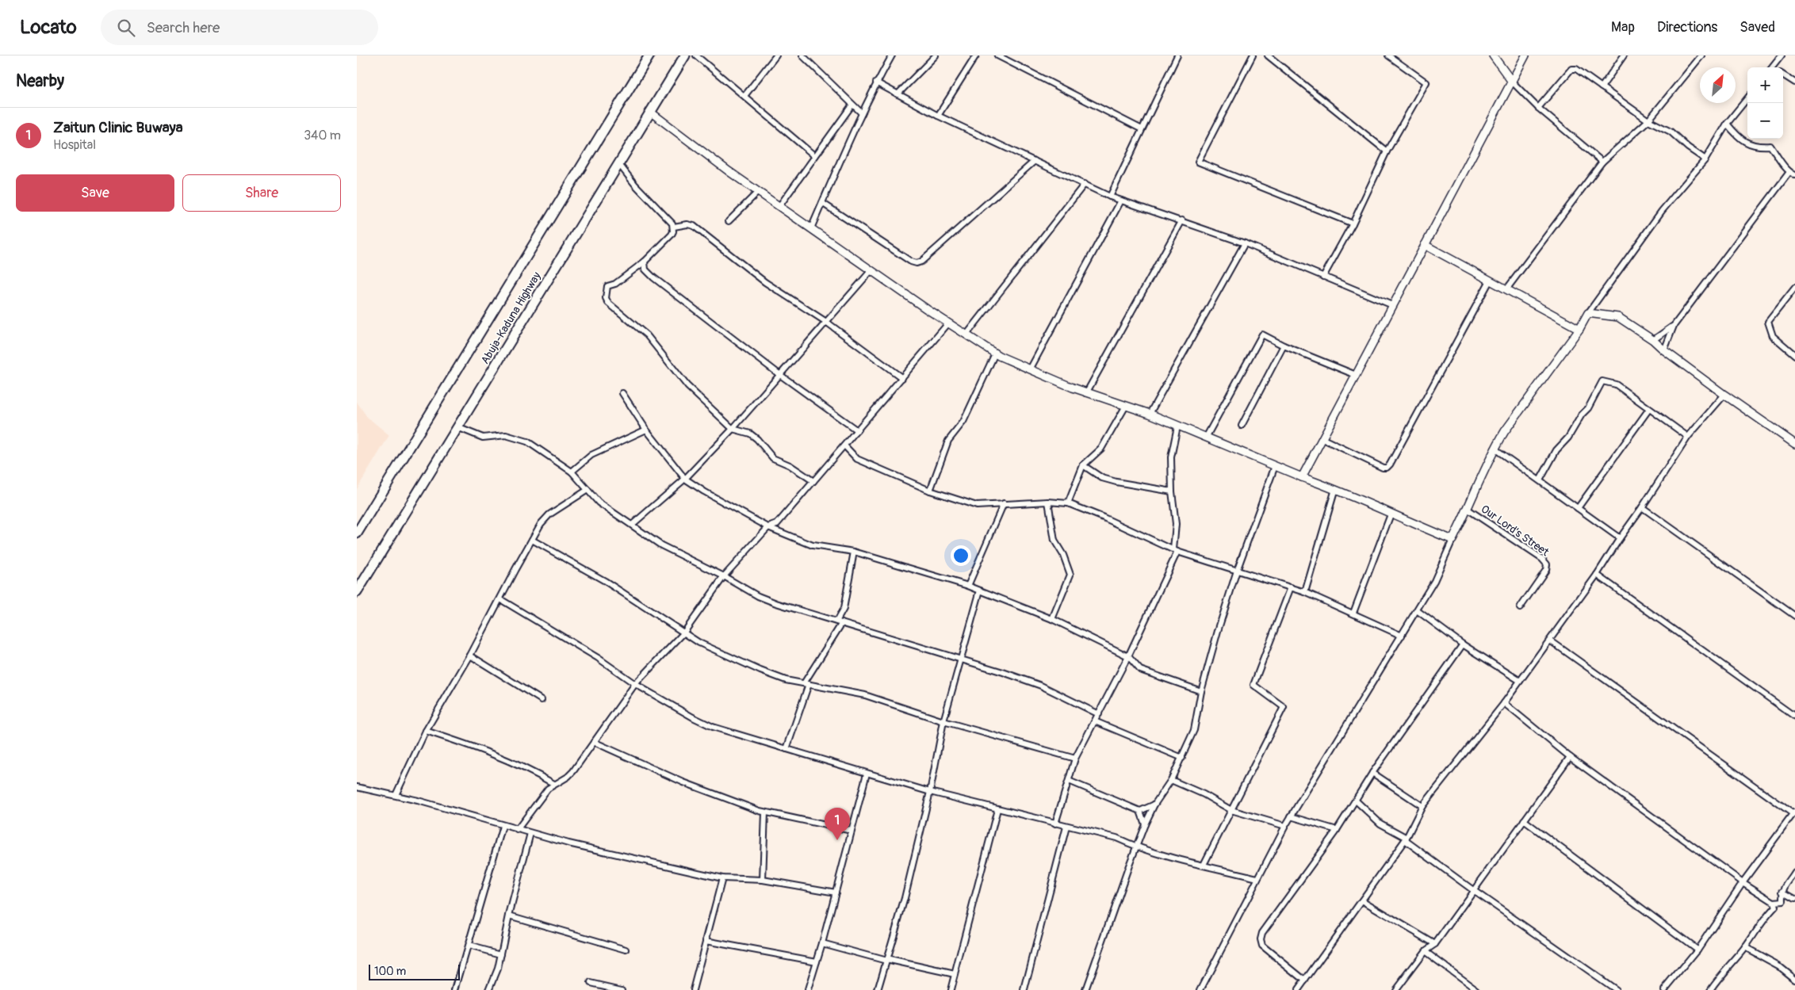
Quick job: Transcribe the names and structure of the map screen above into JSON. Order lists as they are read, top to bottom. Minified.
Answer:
{"streets":{"highway":["Abuja-Kaduna Highway"],"street":["Our Lord’s Street"]},"scale_bar":"100 m","north":"top right","page":{"header":"Locato","search":"Search here","nav":["Map","Directions","Saved"],"heading":"Nearby","map_buttons":["+","−"],"list":[{"mark":"1","name":"Zaitun Clinic Buwaya","note":"Hospital","value":"340 m"}],"buttons":["Save","Share"],"pins":"1","scale":"100 m"}}
